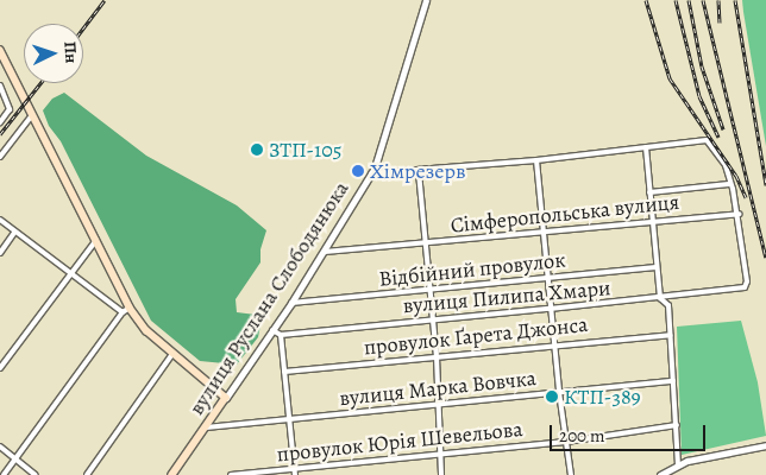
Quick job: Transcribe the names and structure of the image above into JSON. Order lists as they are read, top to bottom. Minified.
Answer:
{"streets":{"main road":["вулиця Руслана Слободянюка"],"street":["Сімферопольська вулиця","Відбійний провулок","вулиця Пилипа Хмари","провулок Ґарета Джонса","вулиця Марка Вовчка","провулок Юрія Шевельова"]},"crossings":[["Сімферопольська вулиця","вулиця Пилипа Хмари"],["Сімферопольська вулиця","вулиця Руслана Слободянюка"],["Відбійний провулок","вулиця Руслана Слободянюка"],["вулиця Руслана Слободянюка","вулиця Марка Вовчка"]],"places":["ЗТП-105","Хімрезерв","КТП-389"],"scale_bar":"200 m","north":"right"}
